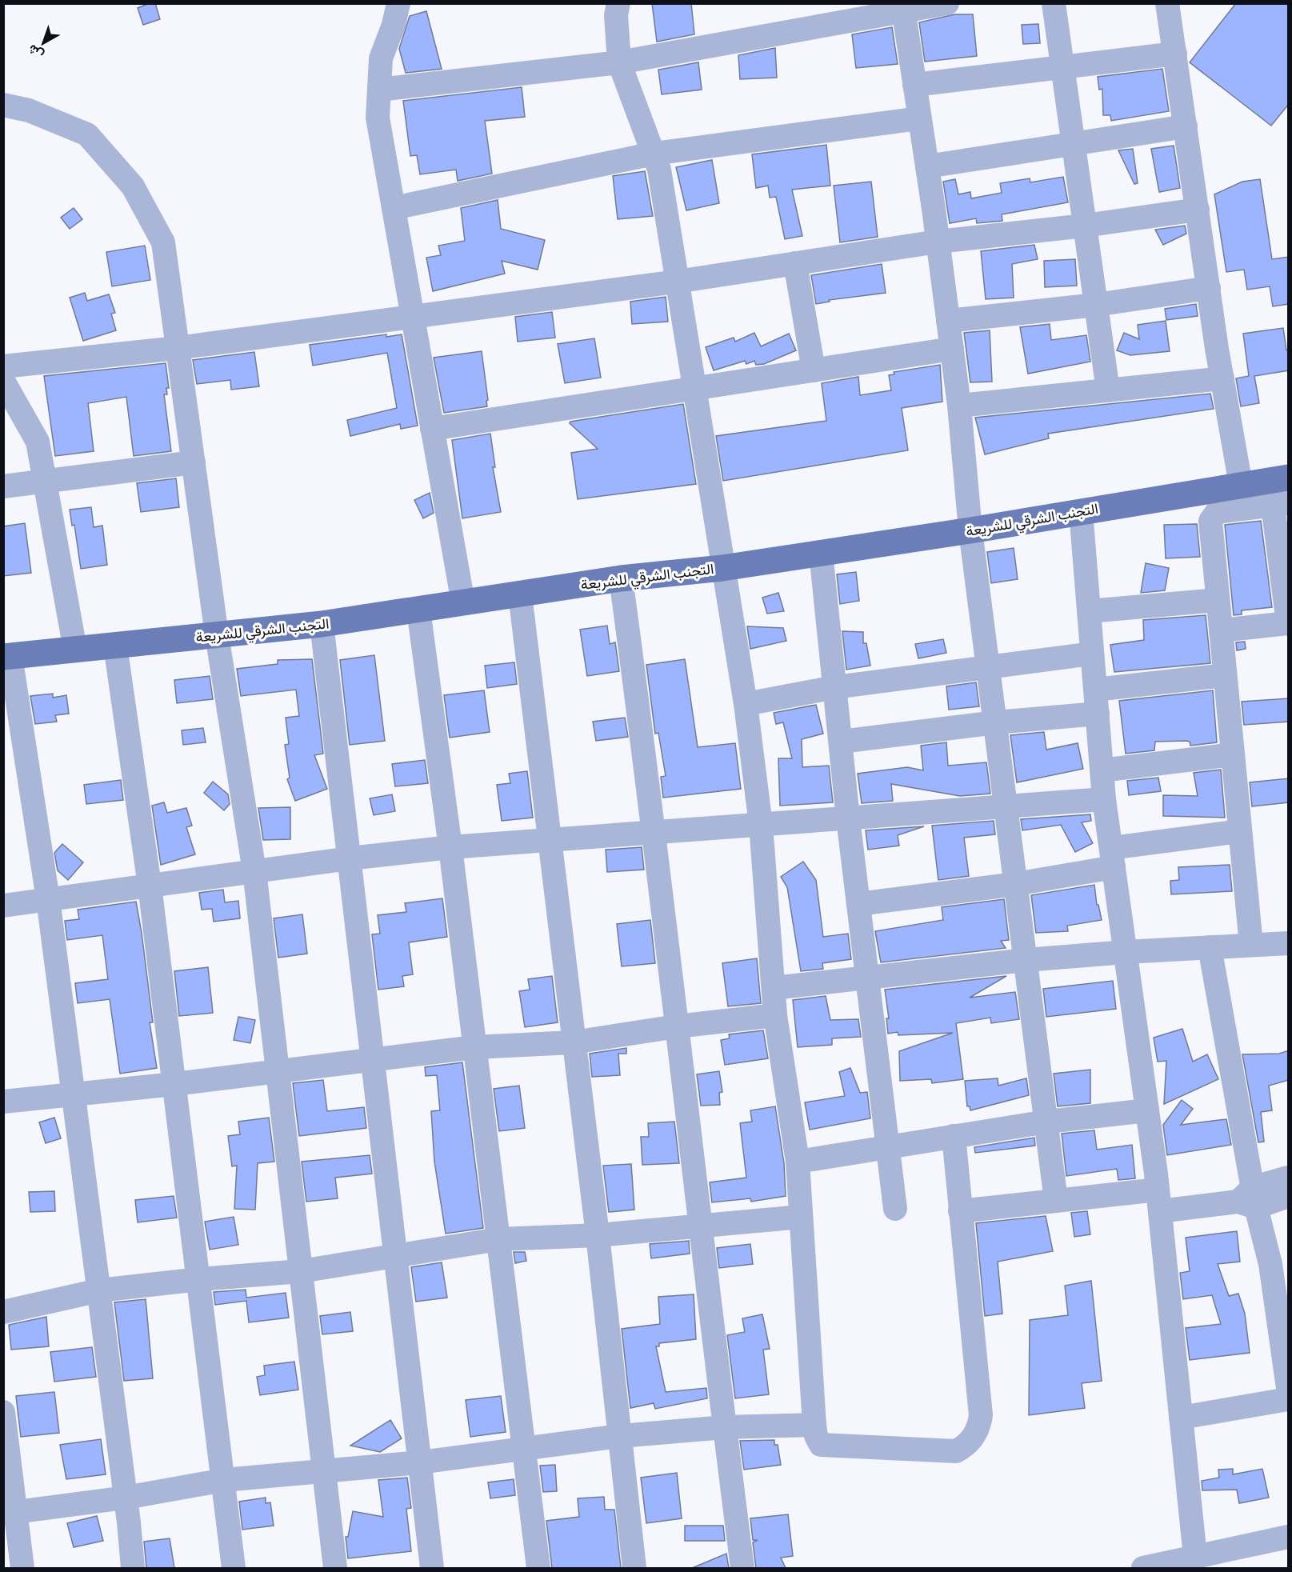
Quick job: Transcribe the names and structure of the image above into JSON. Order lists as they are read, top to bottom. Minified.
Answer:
{"streets":{"main road":["التجنب الشرقي للشريعة"]},"north":"bottom left"}
